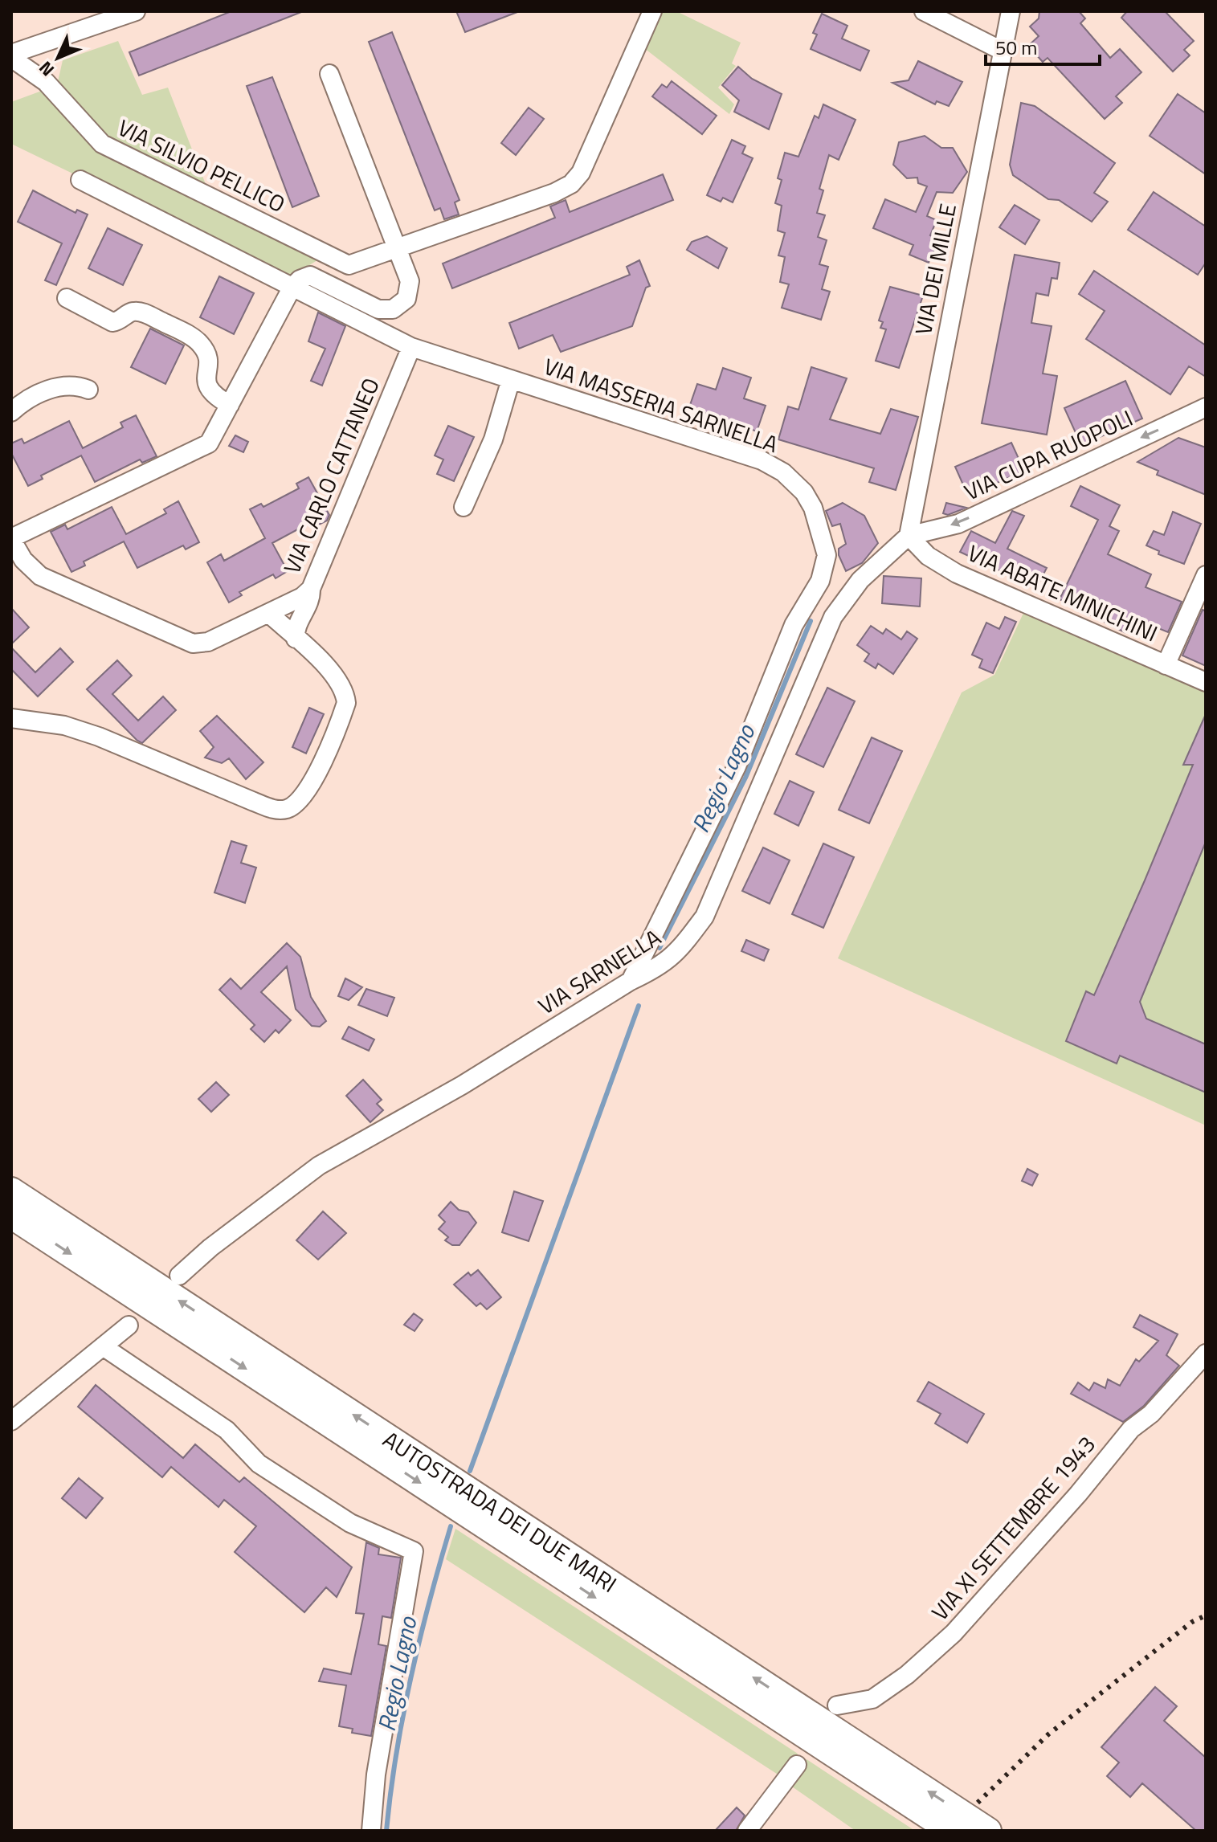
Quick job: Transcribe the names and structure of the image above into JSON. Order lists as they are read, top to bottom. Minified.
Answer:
{"streets":{"highway":["AUTOSTRADA DEI DUE MARI"],"street":["VIA SILVIO PELLICO","VIA DEI MILLE","VIA MASSERIA SARNELLA","VIA CUPA RUOPOLI","VIA CARLO CATTANEO","VIA ABATE MINICHINI","VIA SARNELLA","VIA XI SETTEMBRE 1943"]},"crossings":[["VIA DEI MILLE","VIA CUPA RUOPOLI"],["VIA DEI MILLE","VIA ABATE MINICHINI"],["VIA DEI MILLE","VIA SARNELLA"],["VIA MASSERIA SARNELLA","VIA CARLO CATTANEO"],["VIA MASSERIA SARNELLA","VIA SARNELLA"],["VIA CUPA RUOPOLI","VIA ABATE MINICHINI"],["VIA CUPA RUOPOLI","VIA SARNELLA"],["VIA ABATE MINICHINI","VIA SARNELLA"]],"one_way":["VIA CUPA RUOPOLI"],"water":["Regio Lagno"],"scale_bar":"50 m","north":"bottom left"}
